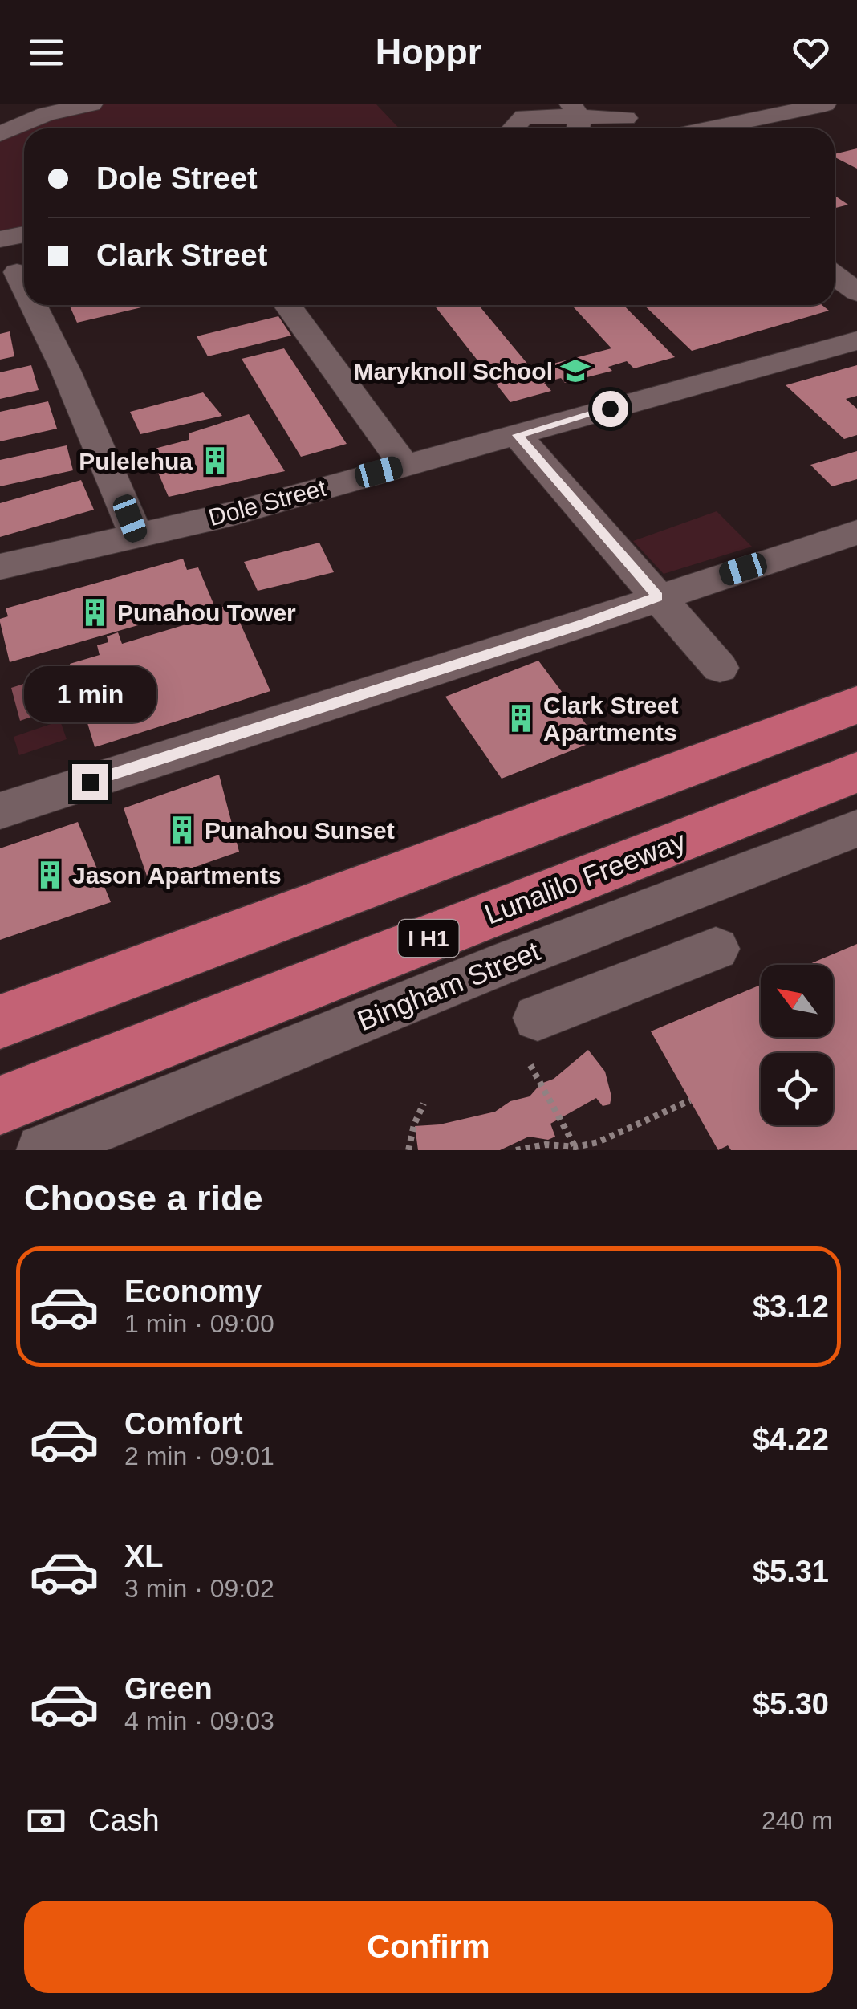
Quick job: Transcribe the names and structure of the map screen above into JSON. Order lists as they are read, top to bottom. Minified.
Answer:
{"streets":{"highway":["Lunalilo Freeway","I H1"],"street":["Dole Street","Bingham Street"]},"places":{"school or university":["Maryknoll School"],"building":["Pulelehua","Punahou Tower","Clark Street Apartments","Punahou Sunset","Jason Apartments"]},"north":"top left","page":{"header":"Hoppr","banner":["Dole Street","Clark Street"],"bubble":"1 min","heading":"Choose a ride","list":[{"name":"Economy","note":"1 min · 09:00","value":"$3.12"},{"name":"Comfort","note":"2 min · 09:01","value":"$4.22"},{"name":"XL","note":"3 min · 09:02","value":"$5.31"},{"name":"Green","note":"4 min · 09:03","value":"$5.30"}],"pay":["Cash","240 m"],"buttons":"Confirm"}}
